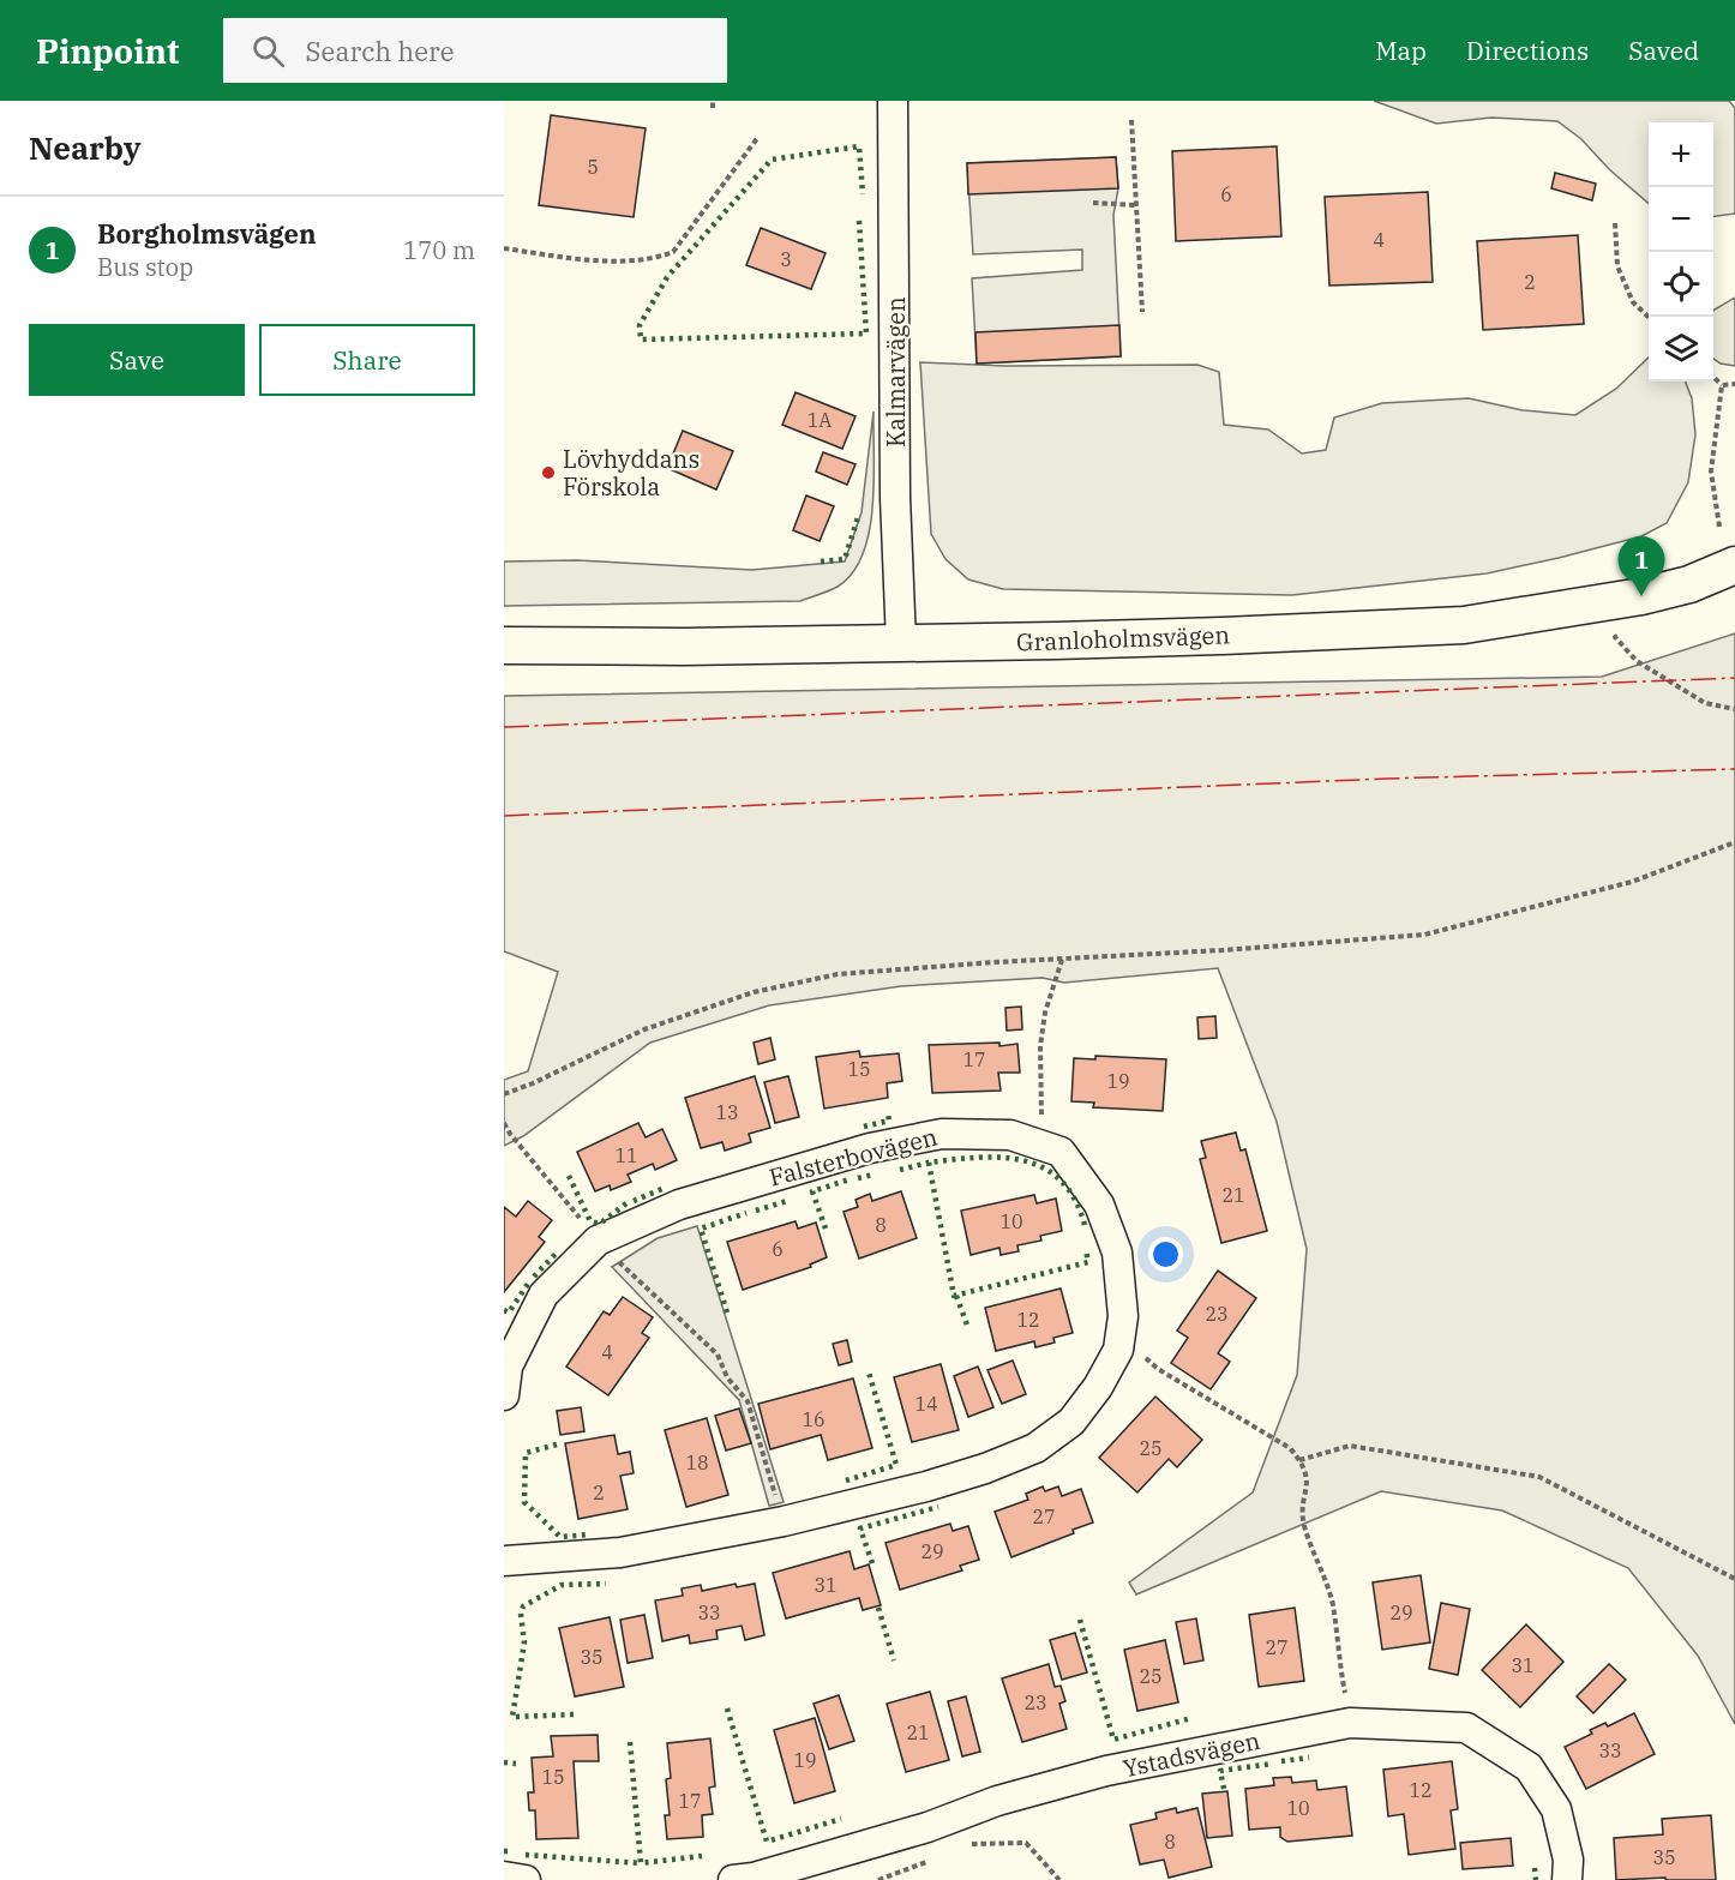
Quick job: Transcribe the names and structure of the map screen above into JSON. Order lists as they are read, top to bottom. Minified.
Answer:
{"streets":{"street":["Kalmarvägen","Granloholmsvägen","Falsterbovägen","Ystadsvägen"]},"crossings":[["Kalmarvägen","Granloholmsvägen"]],"places":["Lövhyddans Förskola"],"house_numbers":["5","6","4","3","2","1A","17","15","19","13","11","21","10","8","6","23","12","4","14","16","25","18","2","27","29","31","33","29","27","35","31","25","23","21","33","19","15","12","17","10","8","35"],"page":{"header":"Pinpoint","search":"Search here","nav":["Map","Directions","Saved"],"heading":"Nearby","map_buttons":["+","−"],"list":[{"mark":"1","name":"Borgholmsvägen","note":"Bus stop","value":"170 m"}],"buttons":["Save","Share"],"pins":"1"}}
